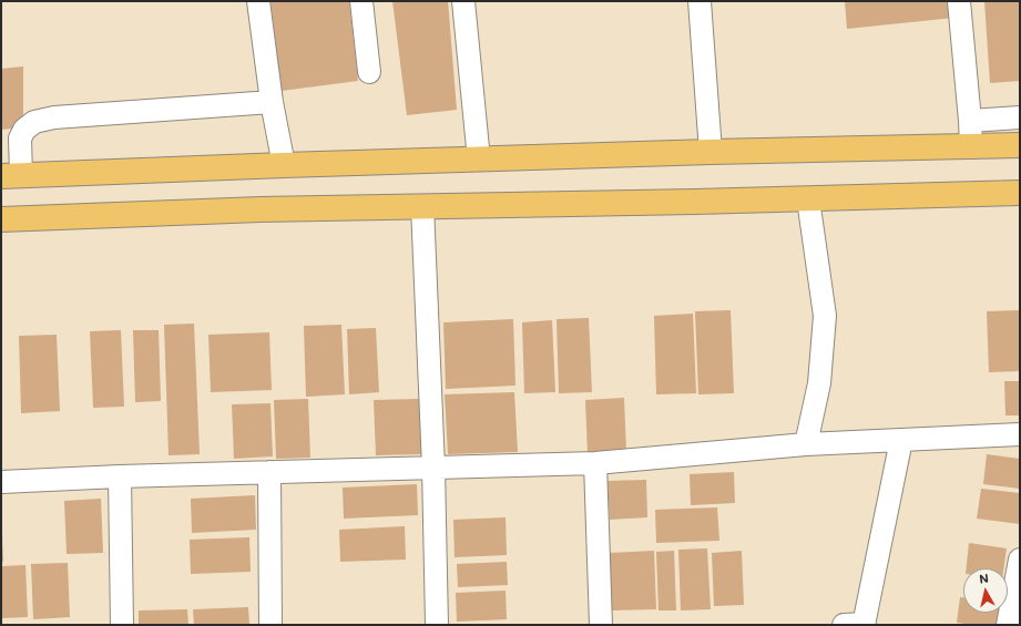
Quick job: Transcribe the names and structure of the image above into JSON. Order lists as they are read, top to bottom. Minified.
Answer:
{"north":"top"}
